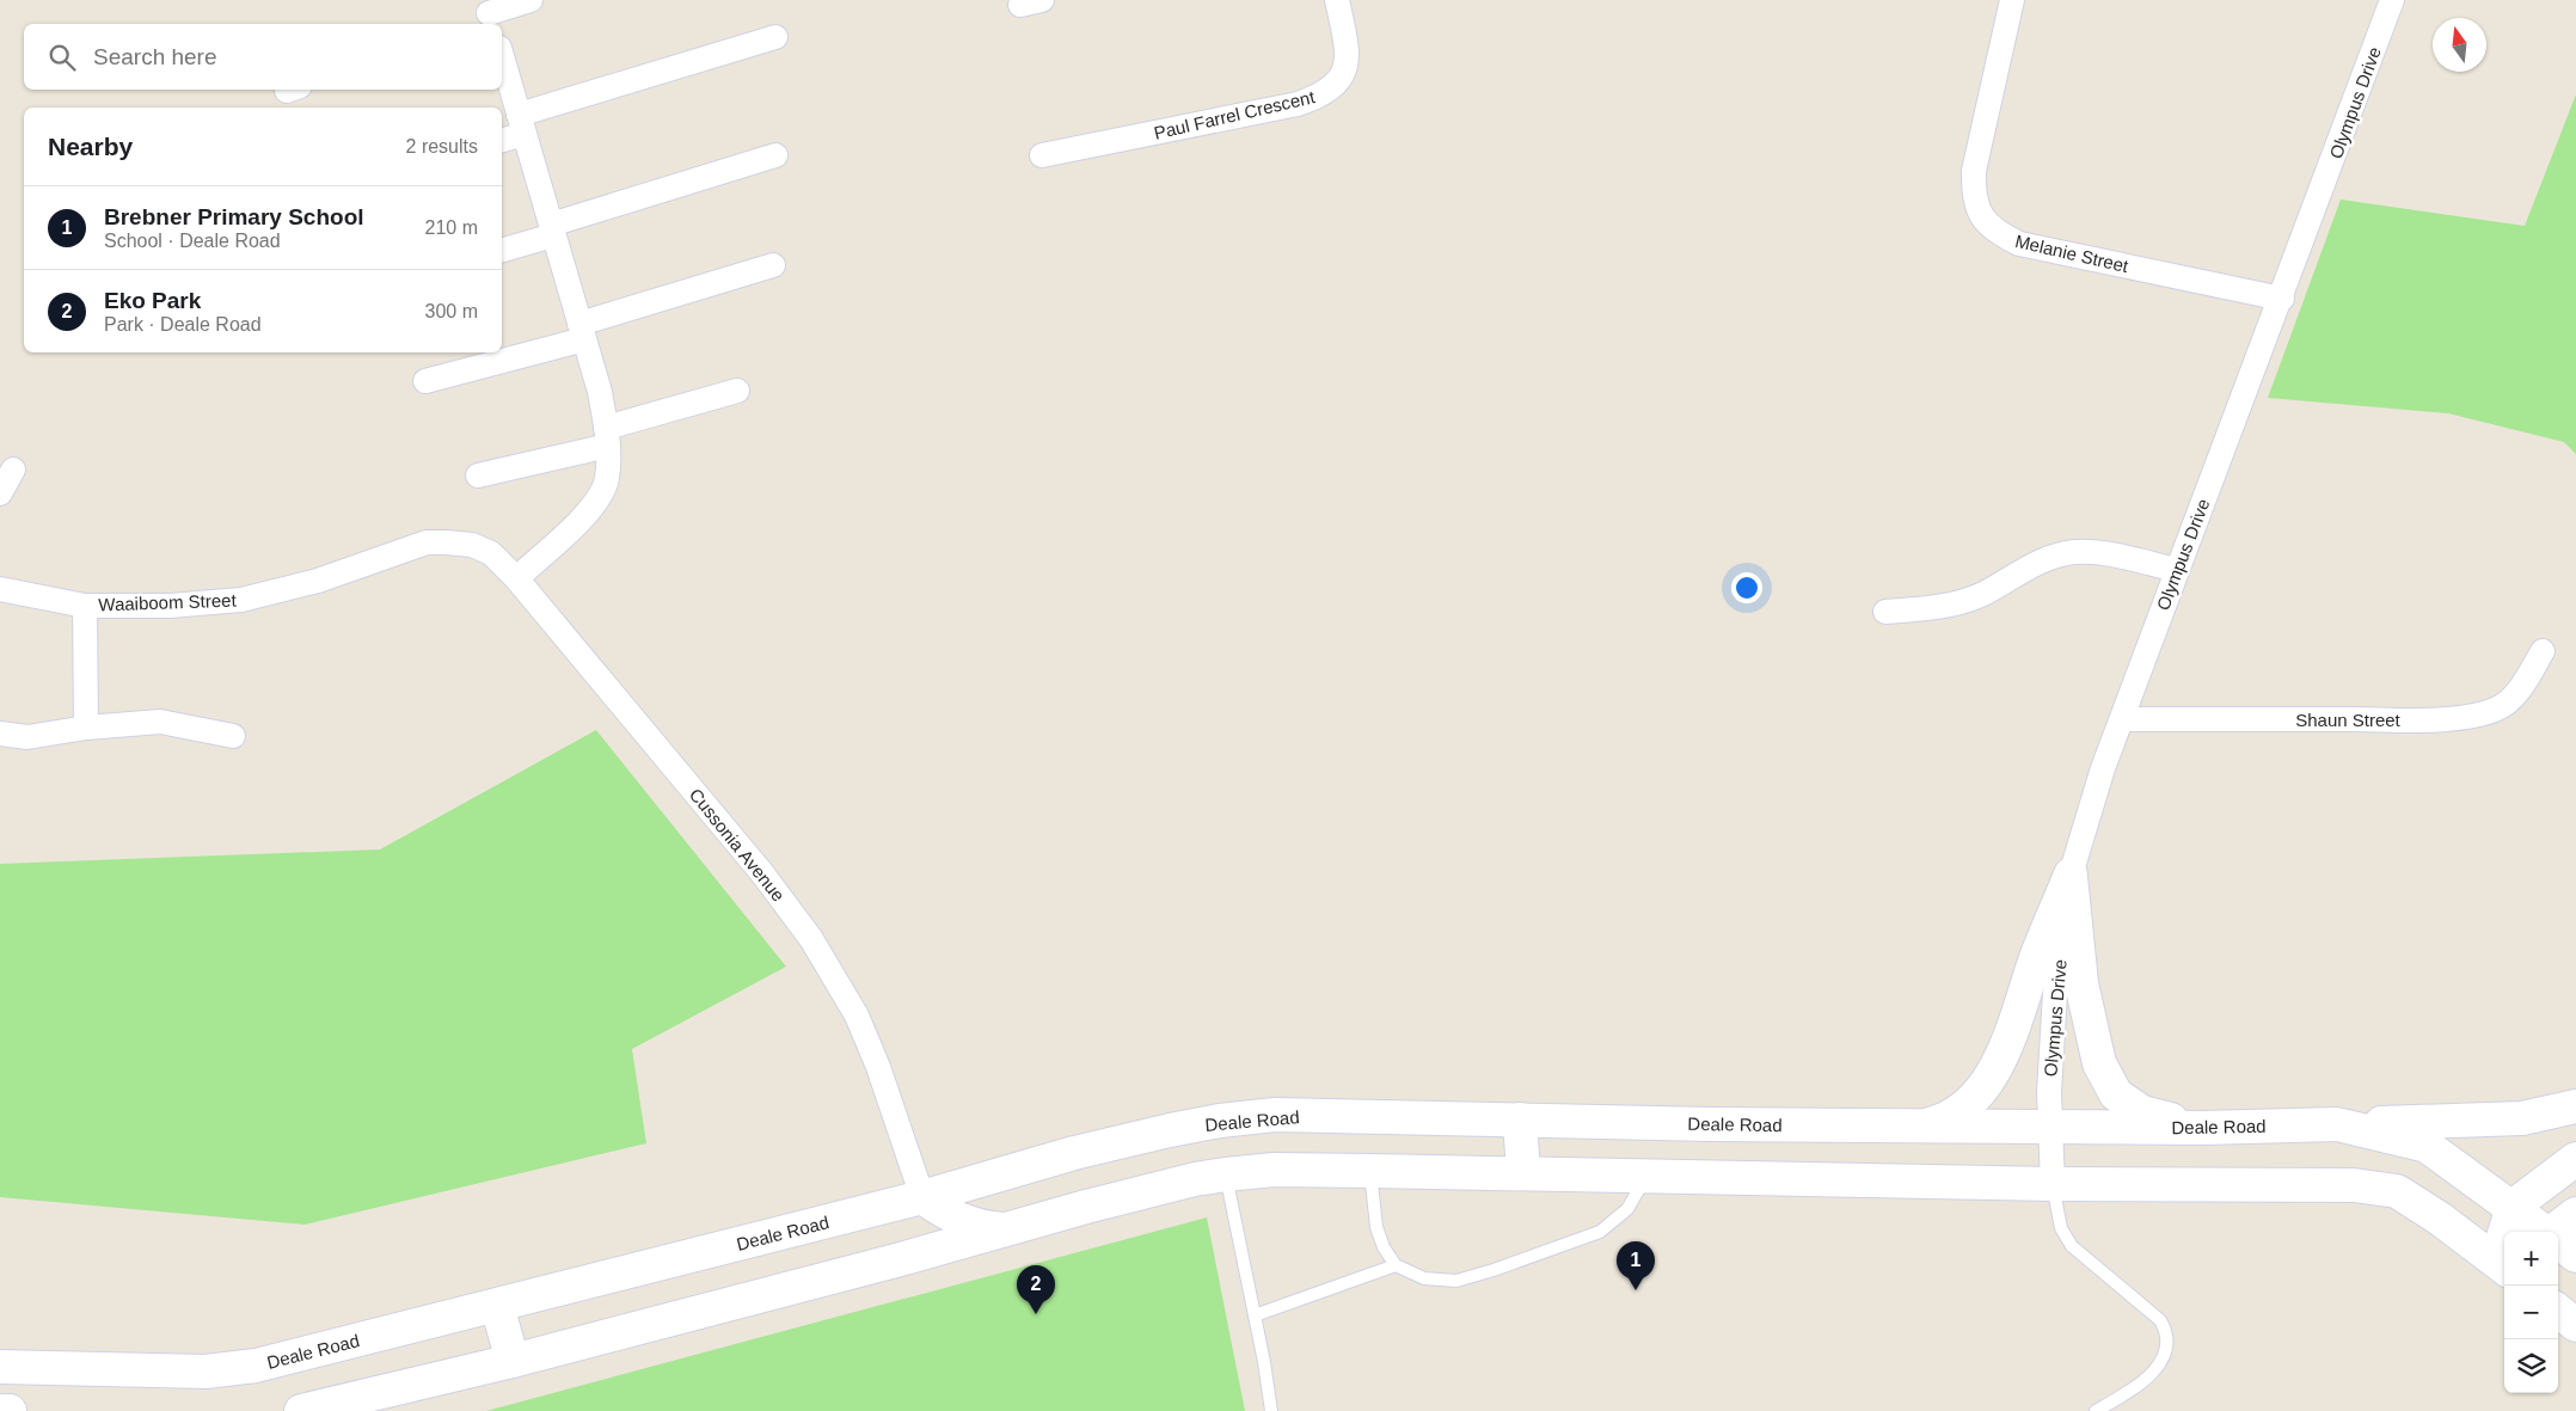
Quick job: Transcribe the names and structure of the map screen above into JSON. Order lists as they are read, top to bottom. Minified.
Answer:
{"streets":{"street":["Olympus Drive","Paul Farrel Crescent","Melanie Street","Waaiboom Street","Shaun Street","Cussonia Avenue","Deale Road"]},"crossings":[["Olympus Drive","Melanie Street"],["Olympus Drive","Shaun Street"],["Olympus Drive","Deale Road"],["Waaiboom Street","Cussonia Avenue"],["Cussonia Avenue","Deale Road"]],"north":"top","page":{"search":"Search here","heading":["Nearby","2 results"],"list":[{"mark":"1","name":"Brebner Primary School","note":"School · Deale Road","value":"210 m"},{"mark":"2","name":"Eko Park","note":"Park · Deale Road","value":"300 m"}],"map_buttons":["+","−"],"pins":["1","2"]}}
